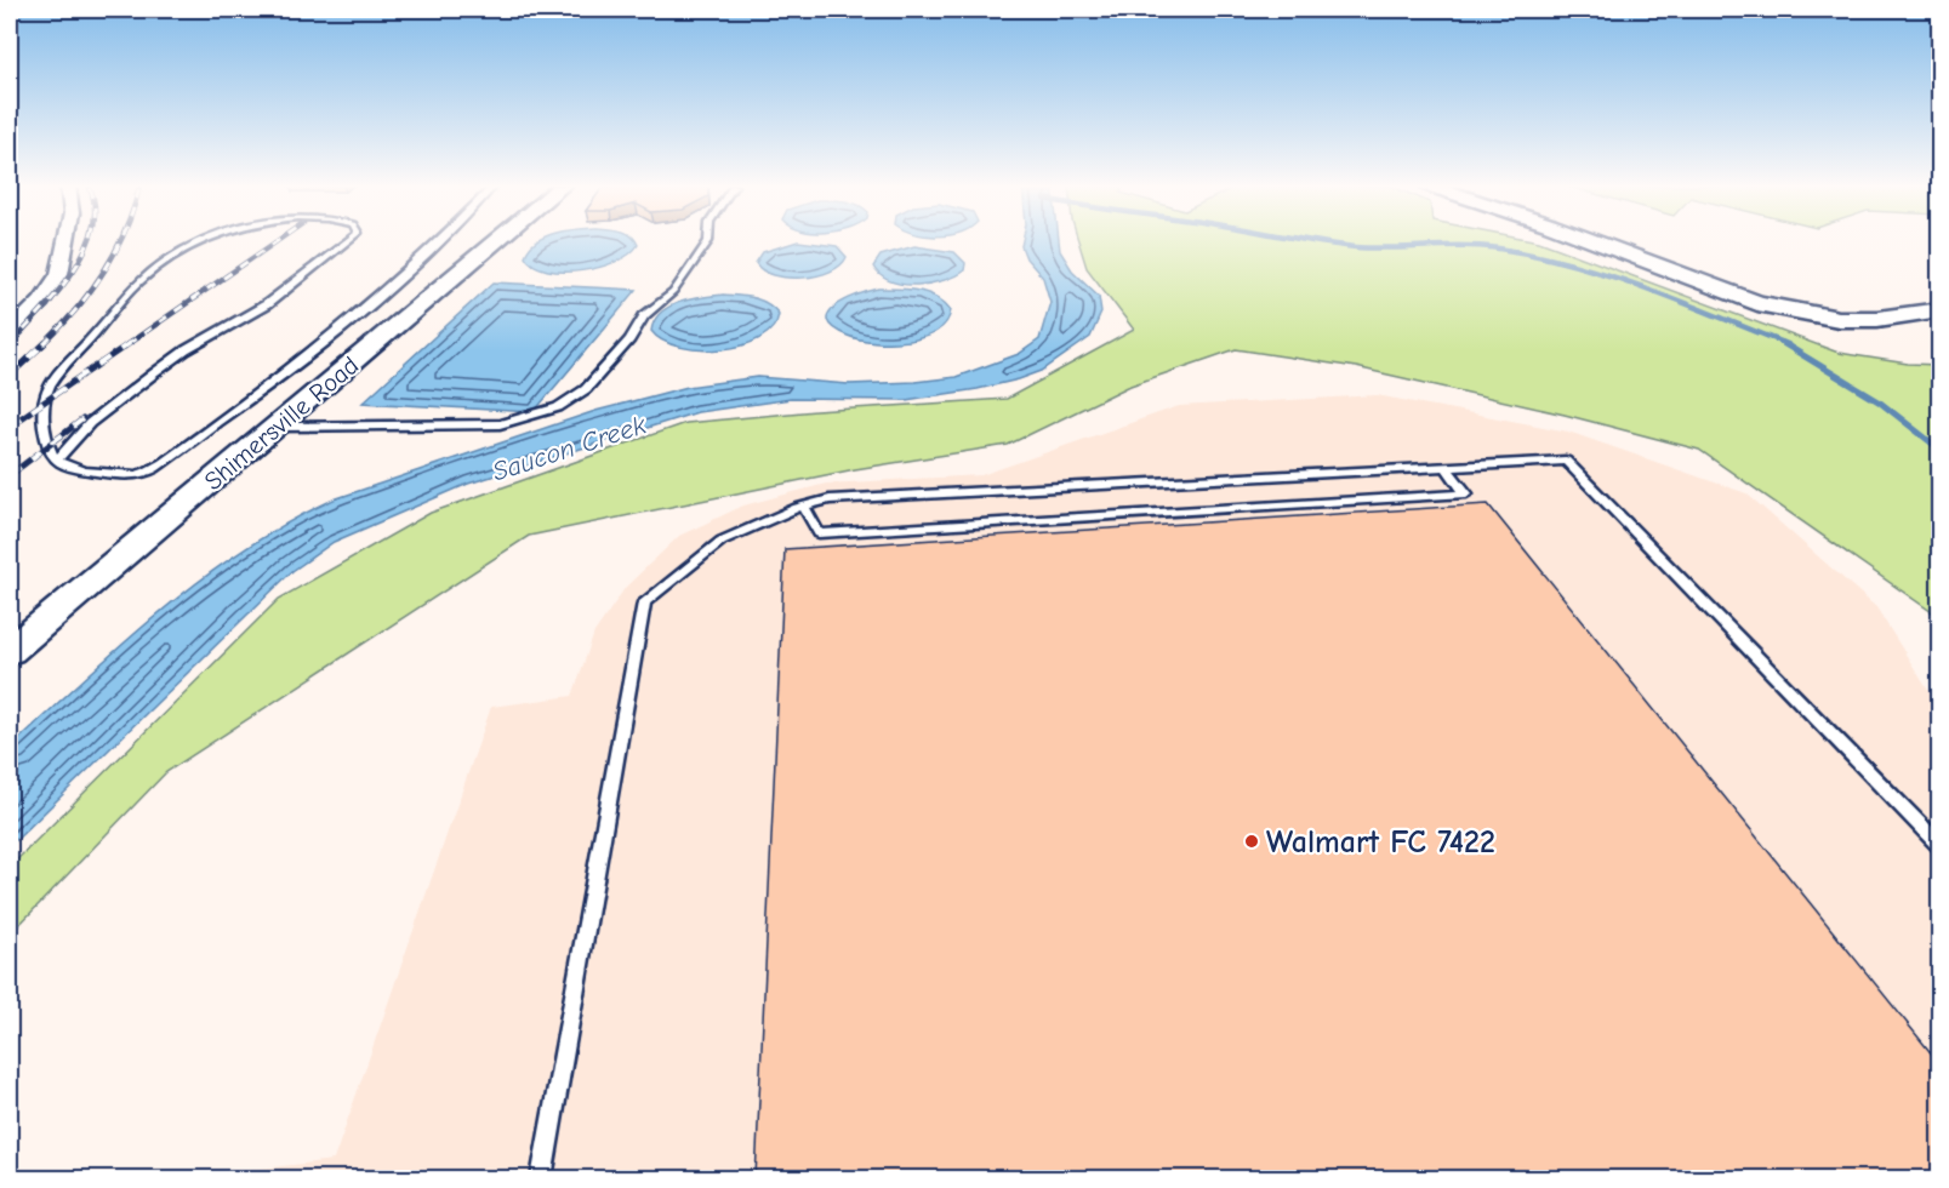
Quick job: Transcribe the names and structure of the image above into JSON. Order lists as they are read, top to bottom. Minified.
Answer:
{"streets":{"street":["Shimersville Road"]},"water":["Saucon Creek"],"places":["Walmart FC 7422"]}
